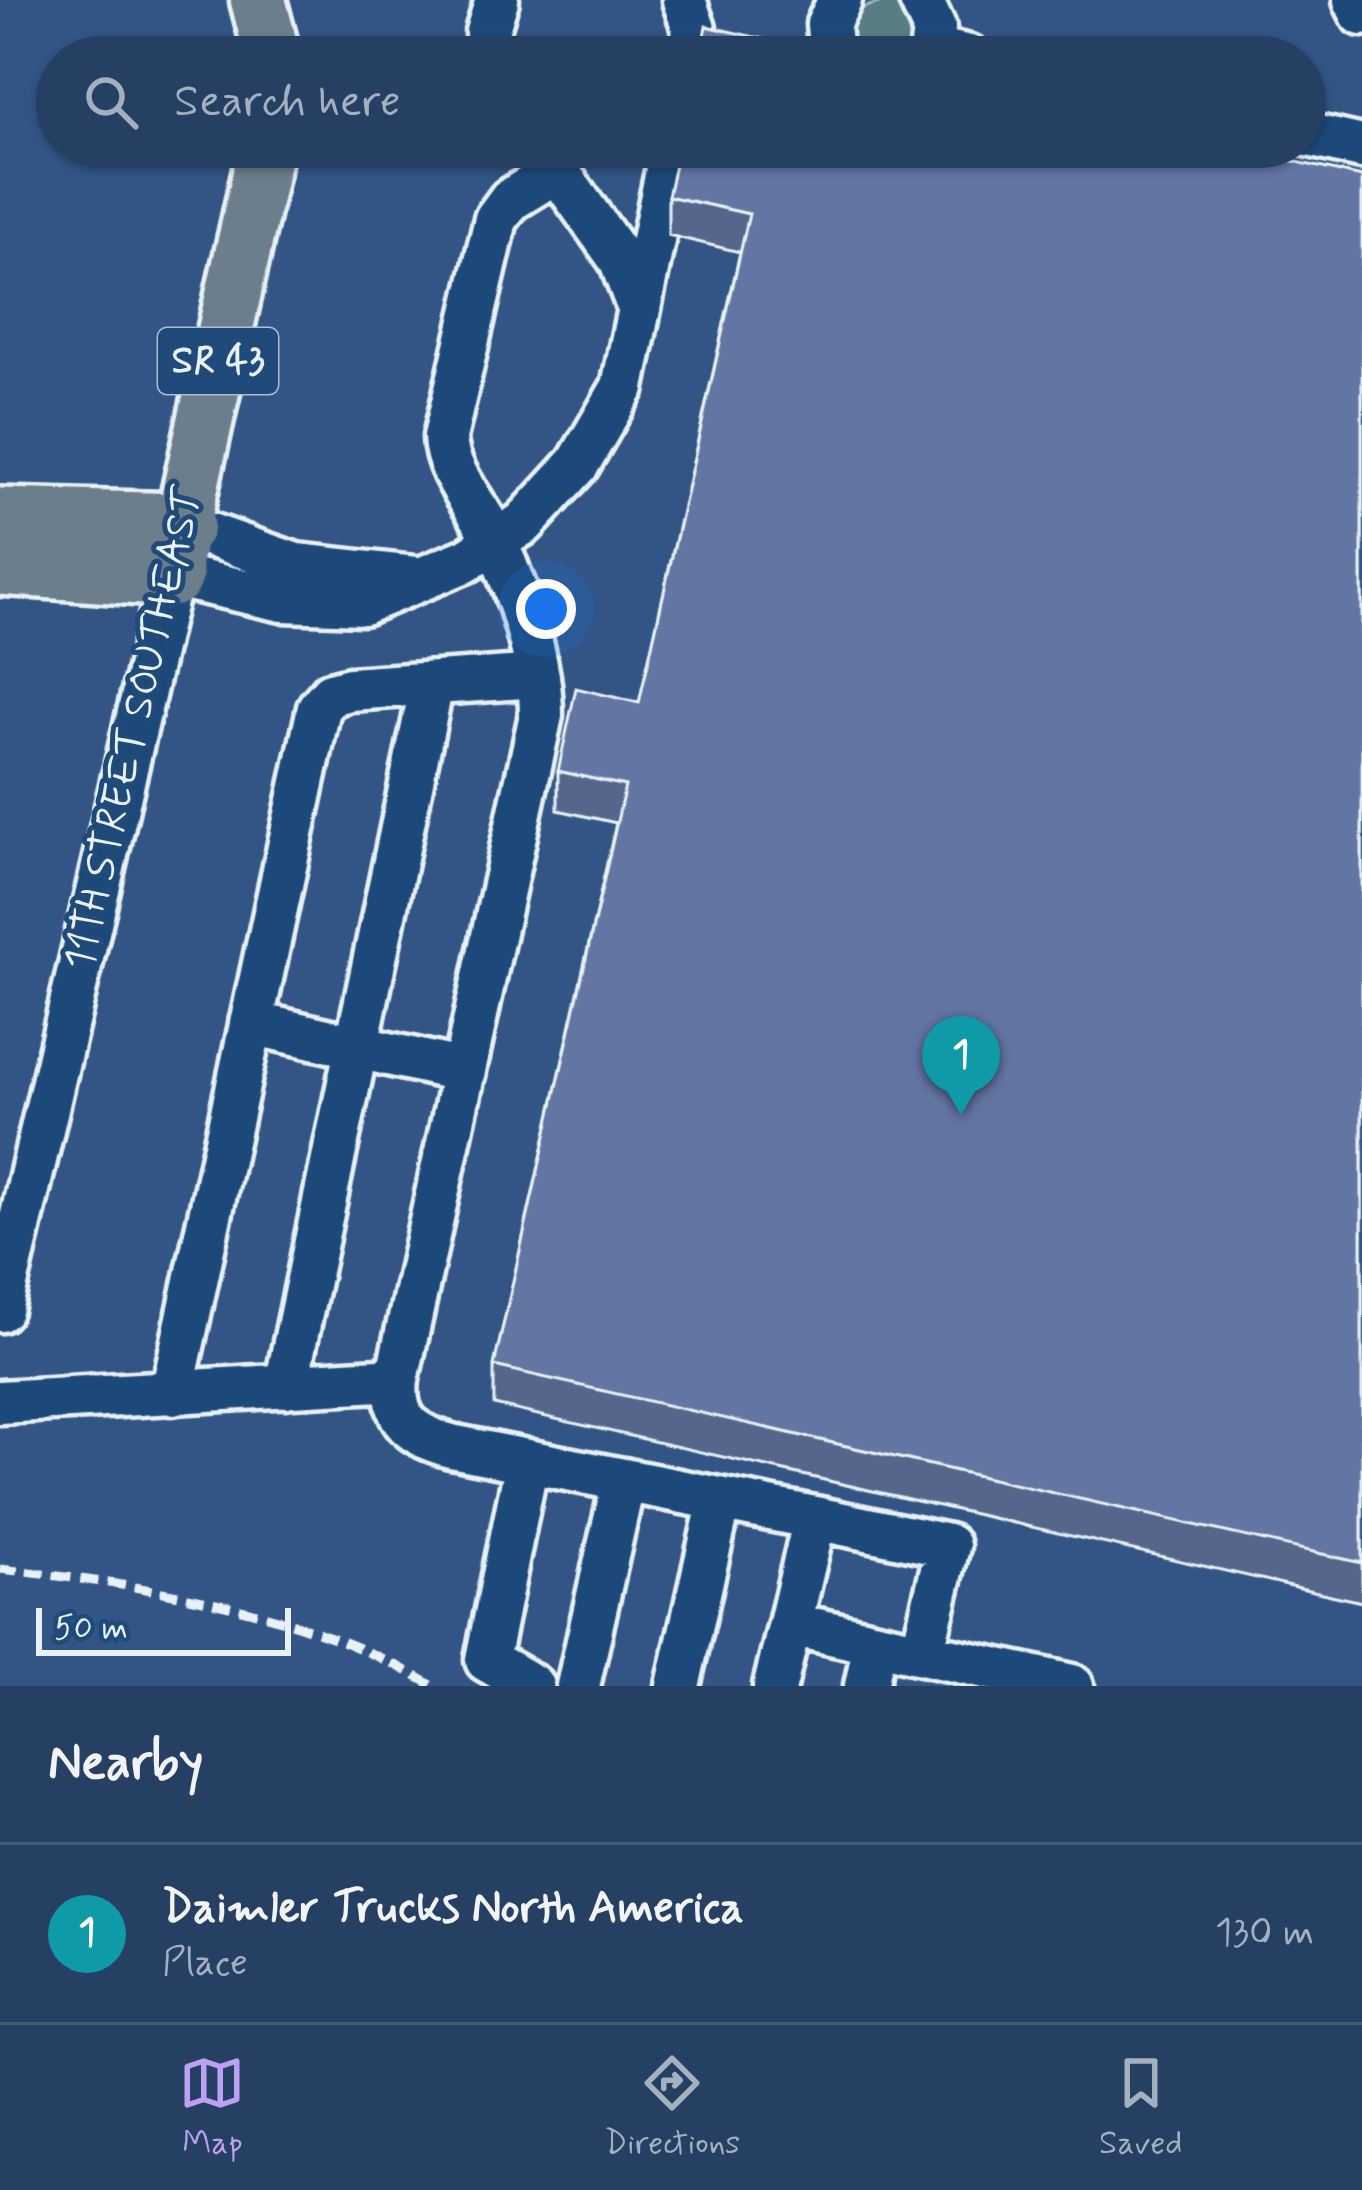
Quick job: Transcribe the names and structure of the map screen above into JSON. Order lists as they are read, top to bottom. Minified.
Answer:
{"streets":{"main road":["SR 43","11TH STREET SOUTHEAST"]},"scale_bar":"50 m","page":{"search":"Search here","pins":"1","scale":"50 m","heading":"Nearby","list":[{"mark":"1","name":"Daimler Trucks North America","note":"Place","value":"130 m"}],"nav":["Map","Directions","Saved"]}}
